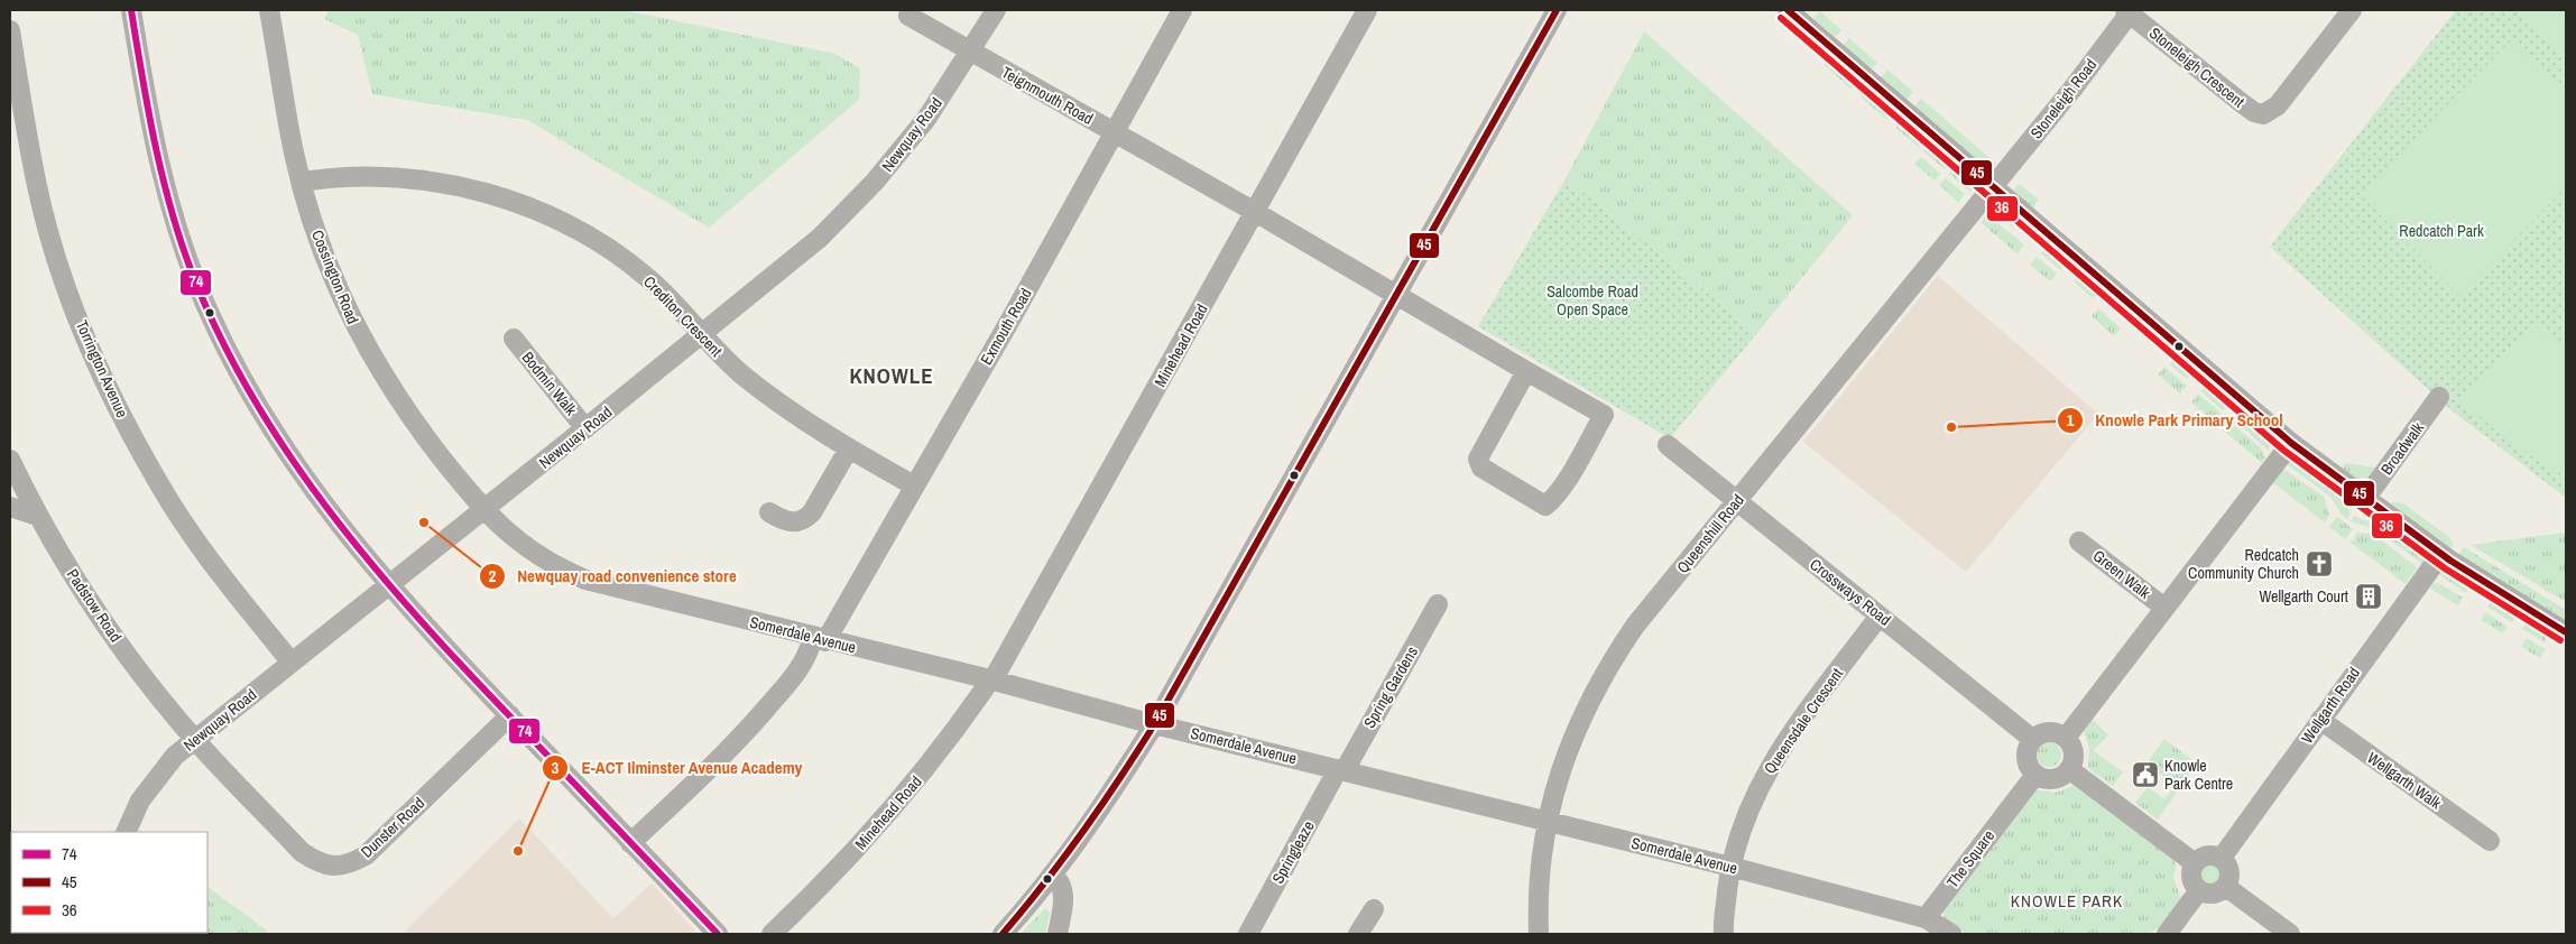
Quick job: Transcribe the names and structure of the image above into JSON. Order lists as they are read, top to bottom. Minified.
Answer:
{"streets":{"street":["Stoneleigh Crescent","Teignmouth Road","Stoneleigh Road","Newquay Road","Cossington Road","Crediton Crescent","Exmouth Road","Minehead Road","Torrington Avenue","Bodmin Walk","Broadwalk","Queenshill Road","Green Walk","Crossways Road","Padstow Road","Somerdale Avenue","Spring Gardens","Wellgarth Road","Queensdale Crescent","Wellgarth Walk","Dunster Road","Springleaze","The Square"]},"crossings":[["Stoneleigh Crescent","Stoneleigh Road"],["Teignmouth Road","Newquay Road"],["Teignmouth Road","Exmouth Road"],["Teignmouth Road","Minehead Road"],["Stoneleigh Road","Queenshill Road"],["Newquay Road","Cossington Road"],["Newquay Road","Crediton Crescent"],["Newquay Road","Torrington Avenue"],["Newquay Road","Bodmin Walk"],["Newquay Road","Padstow Road"],["Newquay Road","Somerdale Avenue"],["Newquay Road","Dunster Road"],["Cossington Road","Crediton Crescent"],["Cossington Road","Somerdale Avenue"],["Crediton Crescent","Exmouth Road"],["Exmouth Road","Somerdale Avenue"],["Minehead Road","Somerdale Avenue"],["Queenshill Road","Crossways Road"],["Queenshill Road","Somerdale Avenue"],["Crossways Road","Queensdale Crescent"],["Crossways Road","The Square"],["Padstow Road","Dunster Road"],["Somerdale Avenue","Spring Gardens"],["Somerdale Avenue","Queensdale Crescent"],["Somerdale Avenue","Springleaze"],["Somerdale Avenue","The Square"],["Spring Gardens","Springleaze"],["Wellgarth Road","Wellgarth Walk"]],"districts":["KNOWLE","KNOWLE PARK"],"parks":["Redcatch Park","Salcombe Road Open Space"],"places":{"other":["Knowle Park Primary School","Newquay road convenience store","E-ACT Ilminster Avenue Academy"],"church":["Redcatch Community Church"],"building":["Wellgarth Court"],"public building":["Knowle Park Centre"]},"lines":["transit line 74","transit line 45","transit line 36"],"legend":["74","45","36"]}
